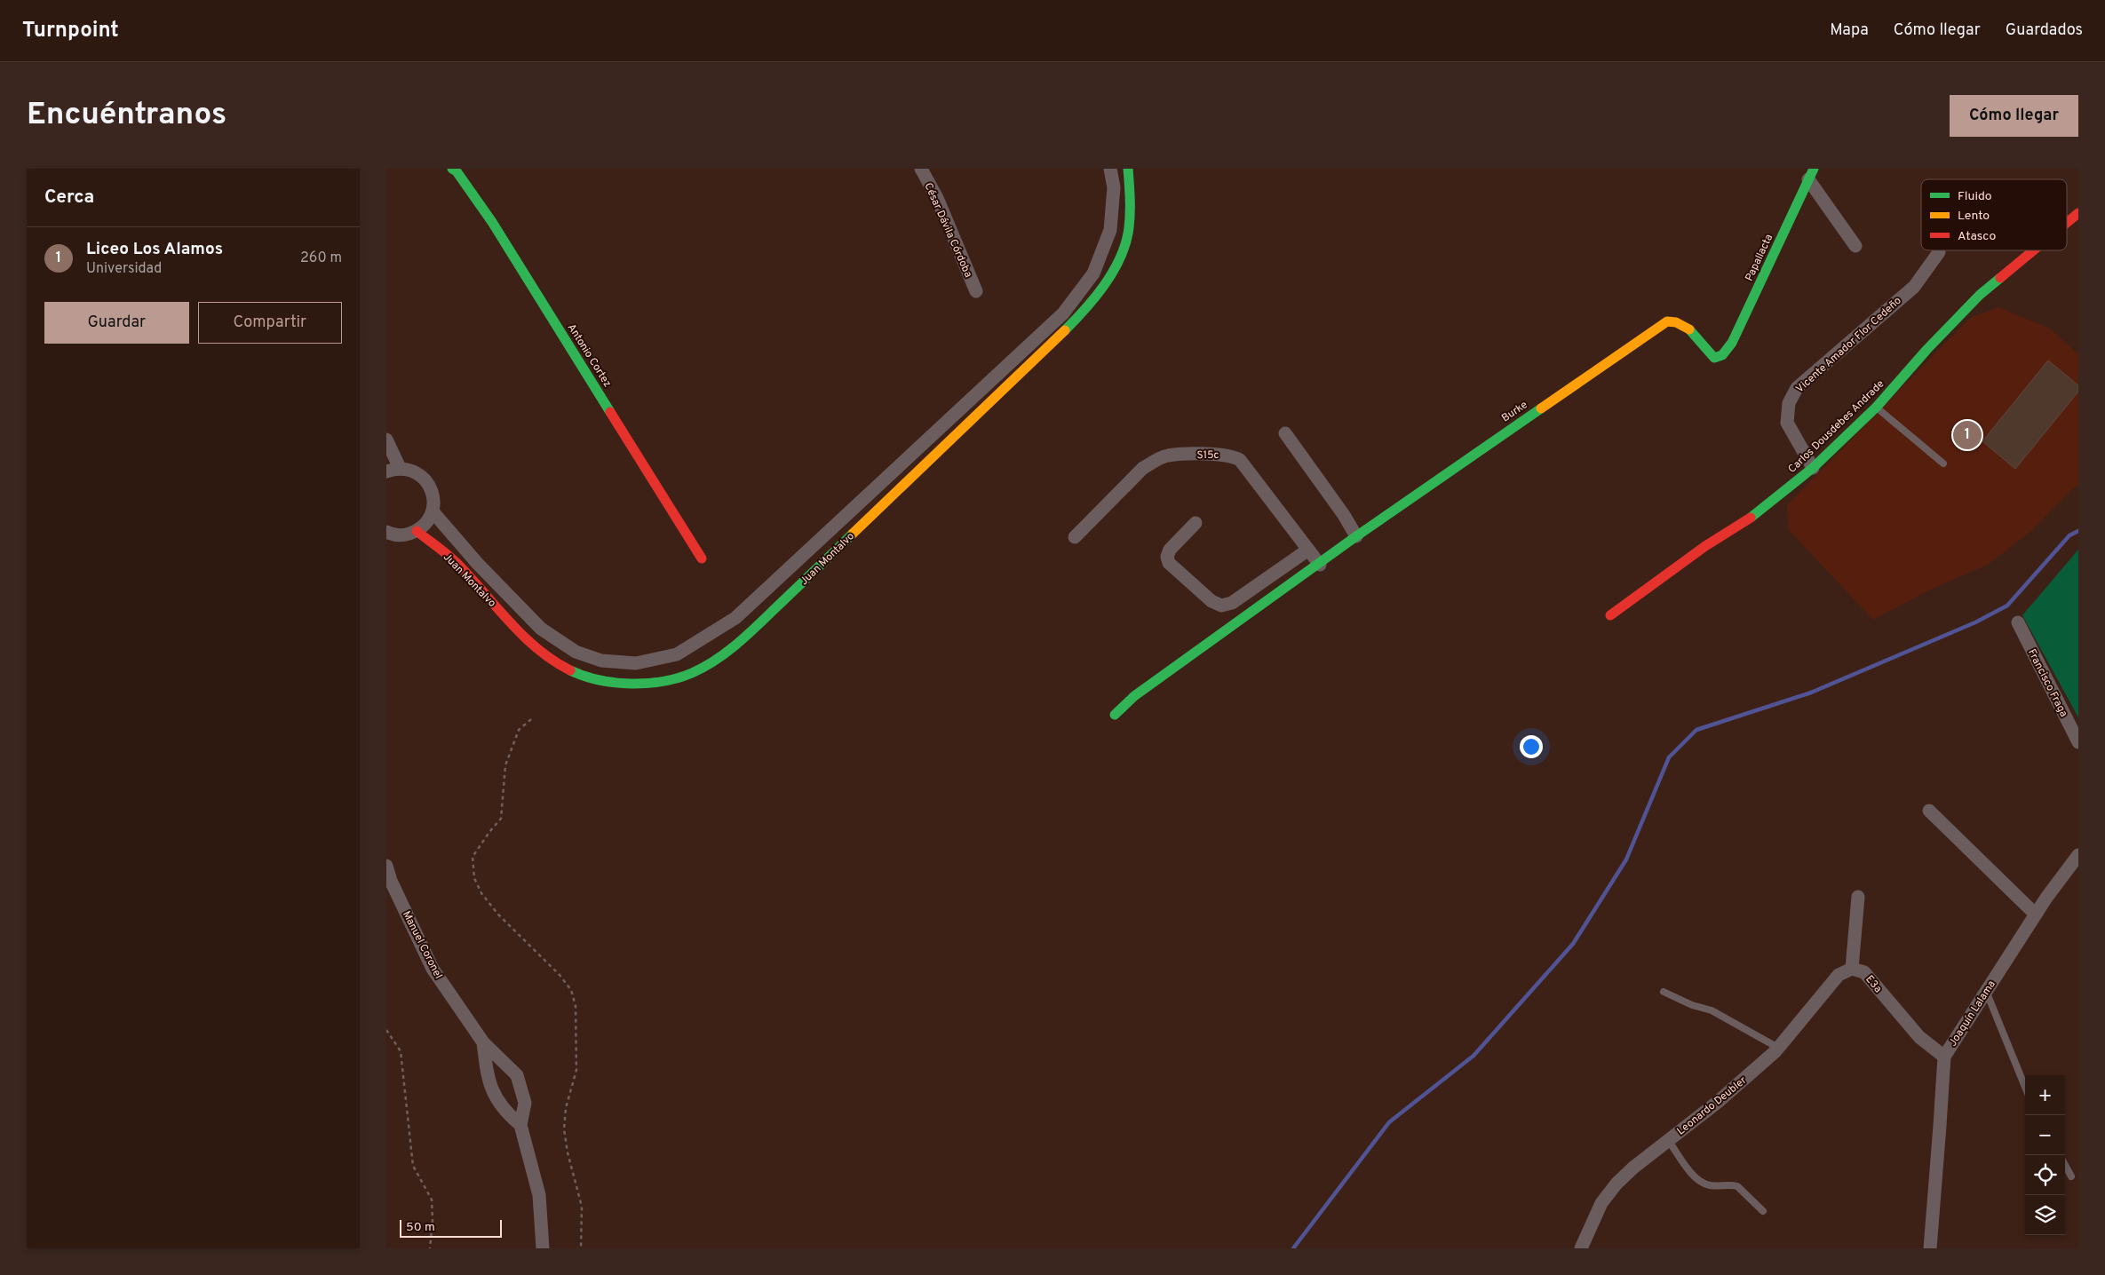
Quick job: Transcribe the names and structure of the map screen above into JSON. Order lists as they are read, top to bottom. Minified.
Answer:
{"streets":{"street":["César Dávila Córdoba","Papallacta","Vicente Amador Flor Cedeño","Antonio Cortez","Burke","Carlos Dousdebes Andrade","S15c","Juan Montalvo","Francisco Fraga","Manuel Coronel","E3a","Joaquín Lalama","Leonardo Deubler"]},"crossings":[["Papallacta","Burke"],["Vicente Amador Flor Cedeño","Carlos Dousdebes Andrade"],["Burke","S15c"],["E3a","Joaquín Lalama"],["E3a","Leonardo Deubler"]],"legend":["Fluido","Lento","Atasco"],"scale_bar":"50 m","page":{"header":"Turnpoint","nav":["Mapa","Cómo llegar","Guardados"],"buttons":["Cómo llegar",["Guardar","Compartir"]],"title":"Encuéntranos","heading":"Cerca","list":[{"mark":"1","name":"Liceo Los Alamos","note":"Universidad","value":"260 m"}],"pins":"1","map_buttons":["+","−"],"scale":"50 m"}}
